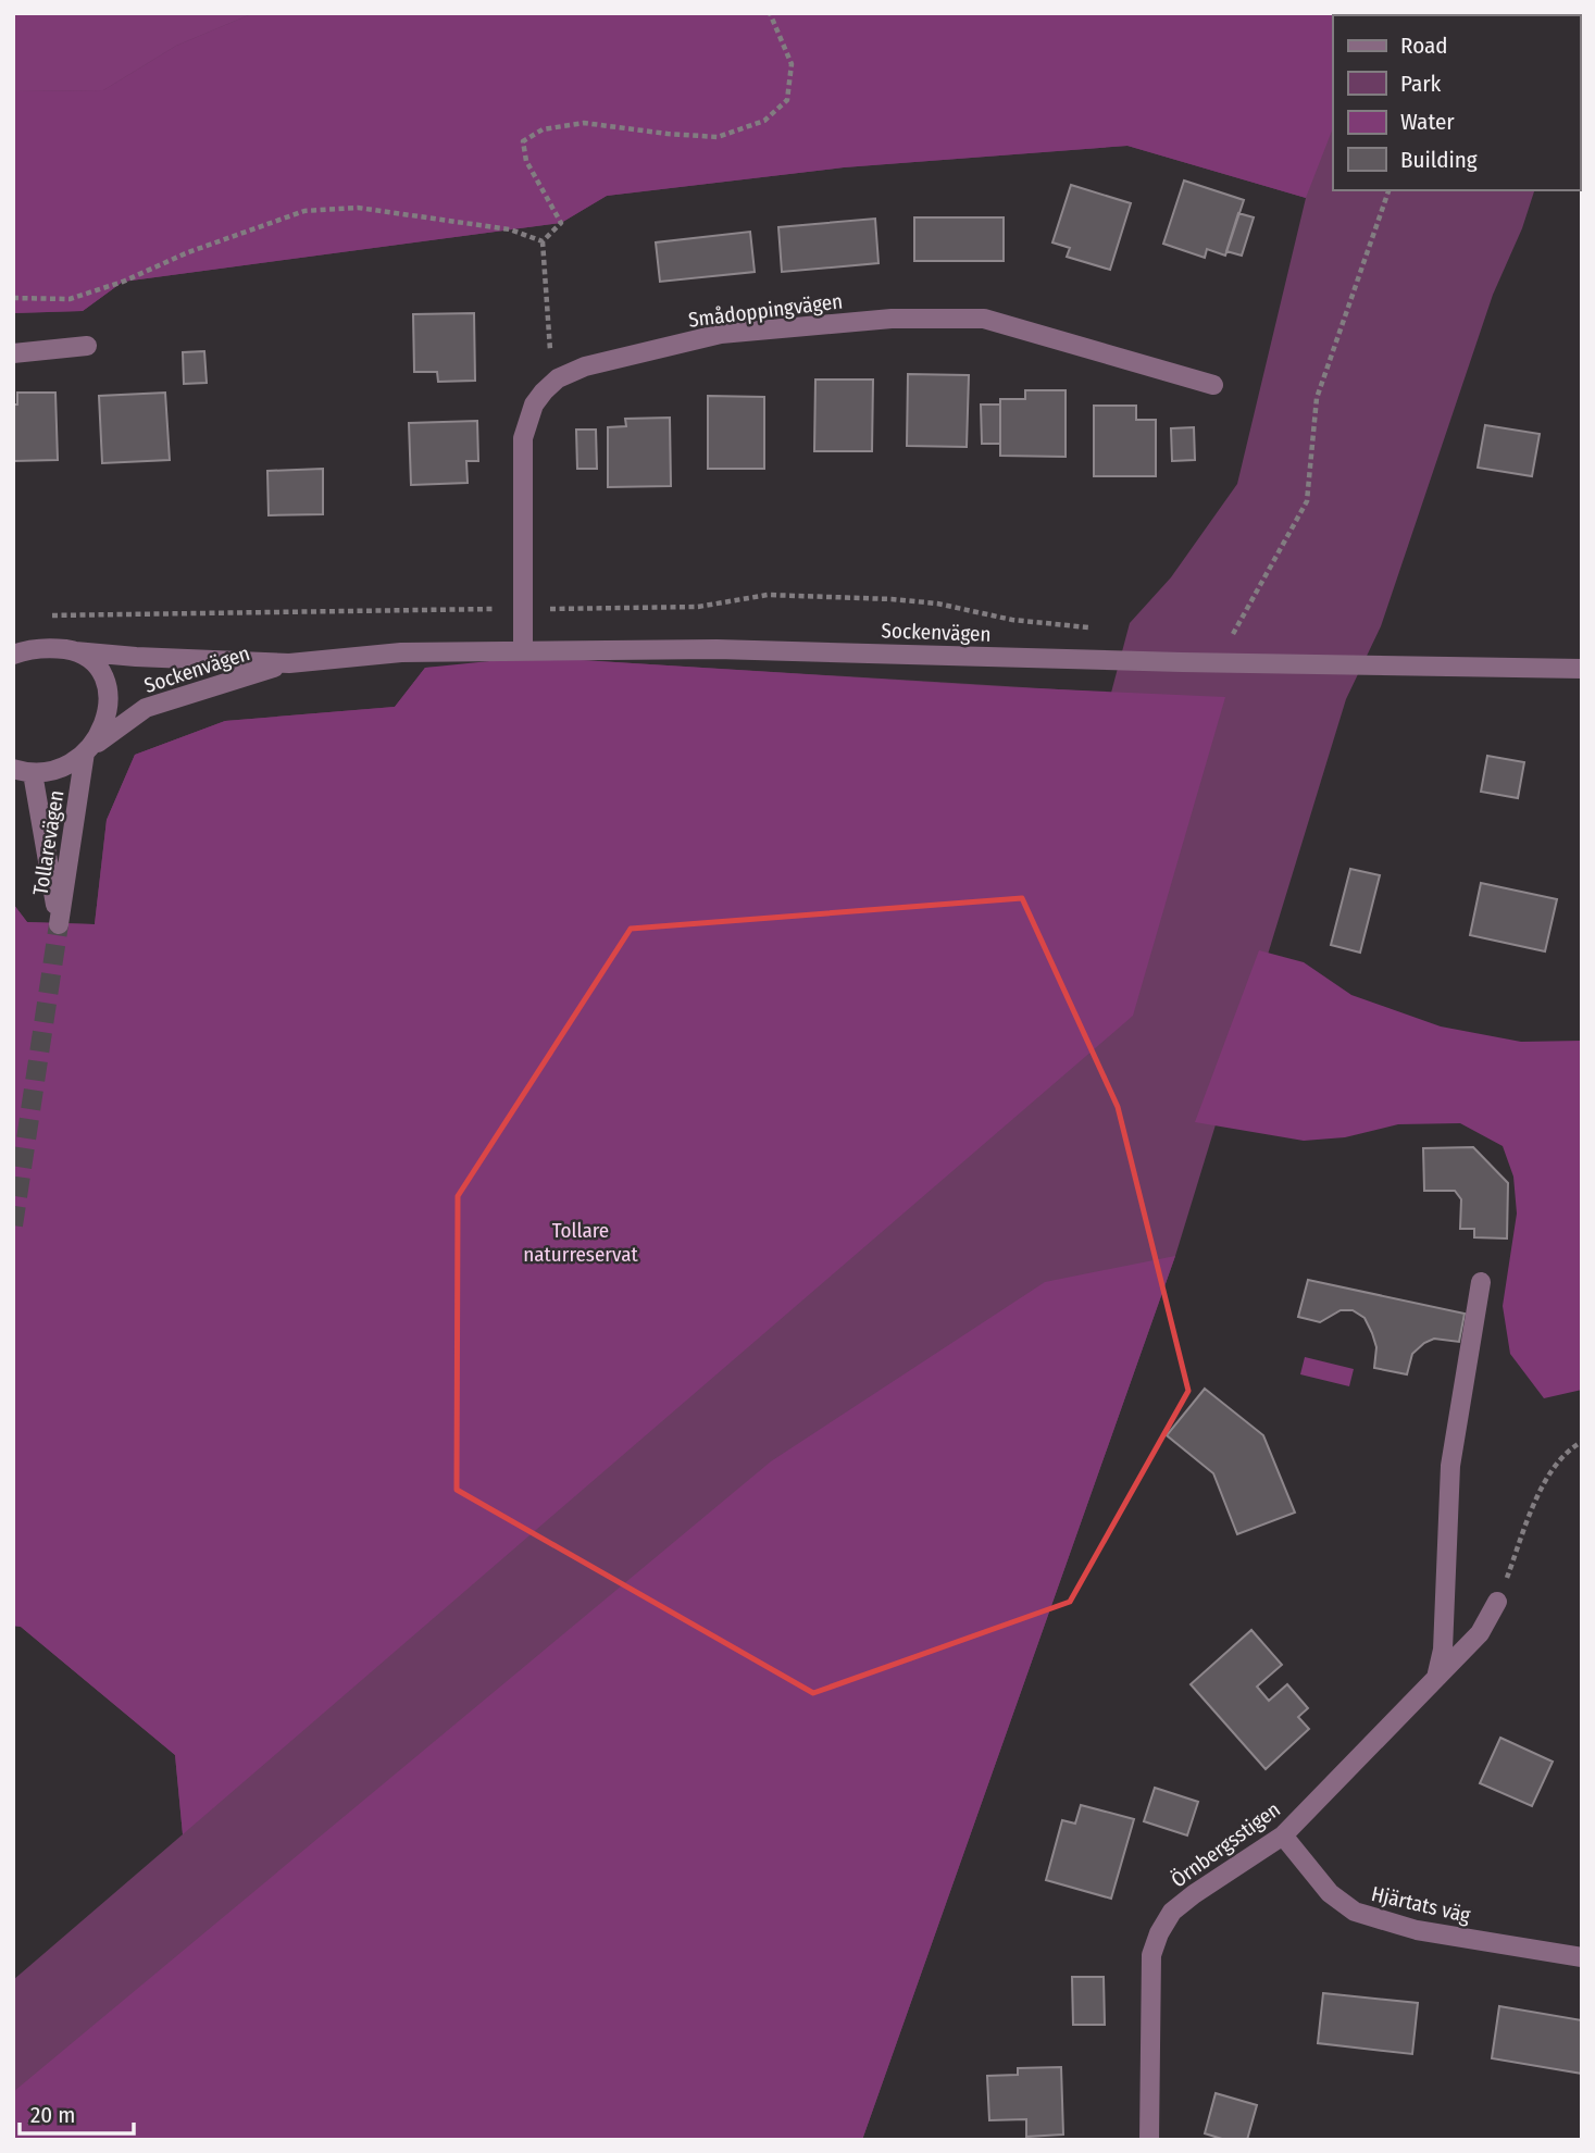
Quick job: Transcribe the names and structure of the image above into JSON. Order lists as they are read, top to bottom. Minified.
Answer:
{"streets":{"street":["Smådoppingvägen","Sockenvägen","Tollarevägen","Örnbergsstigen","Hjärtats väg"]},"crossings":[["Smådoppingvägen","Sockenvägen"],["Sockenvägen","Tollarevägen"],["Örnbergsstigen","Hjärtats väg"]],"parks":["Tollare naturreservat"],"legend":["Road","Park","Water","Building"],"scale_bar":"20 m"}
